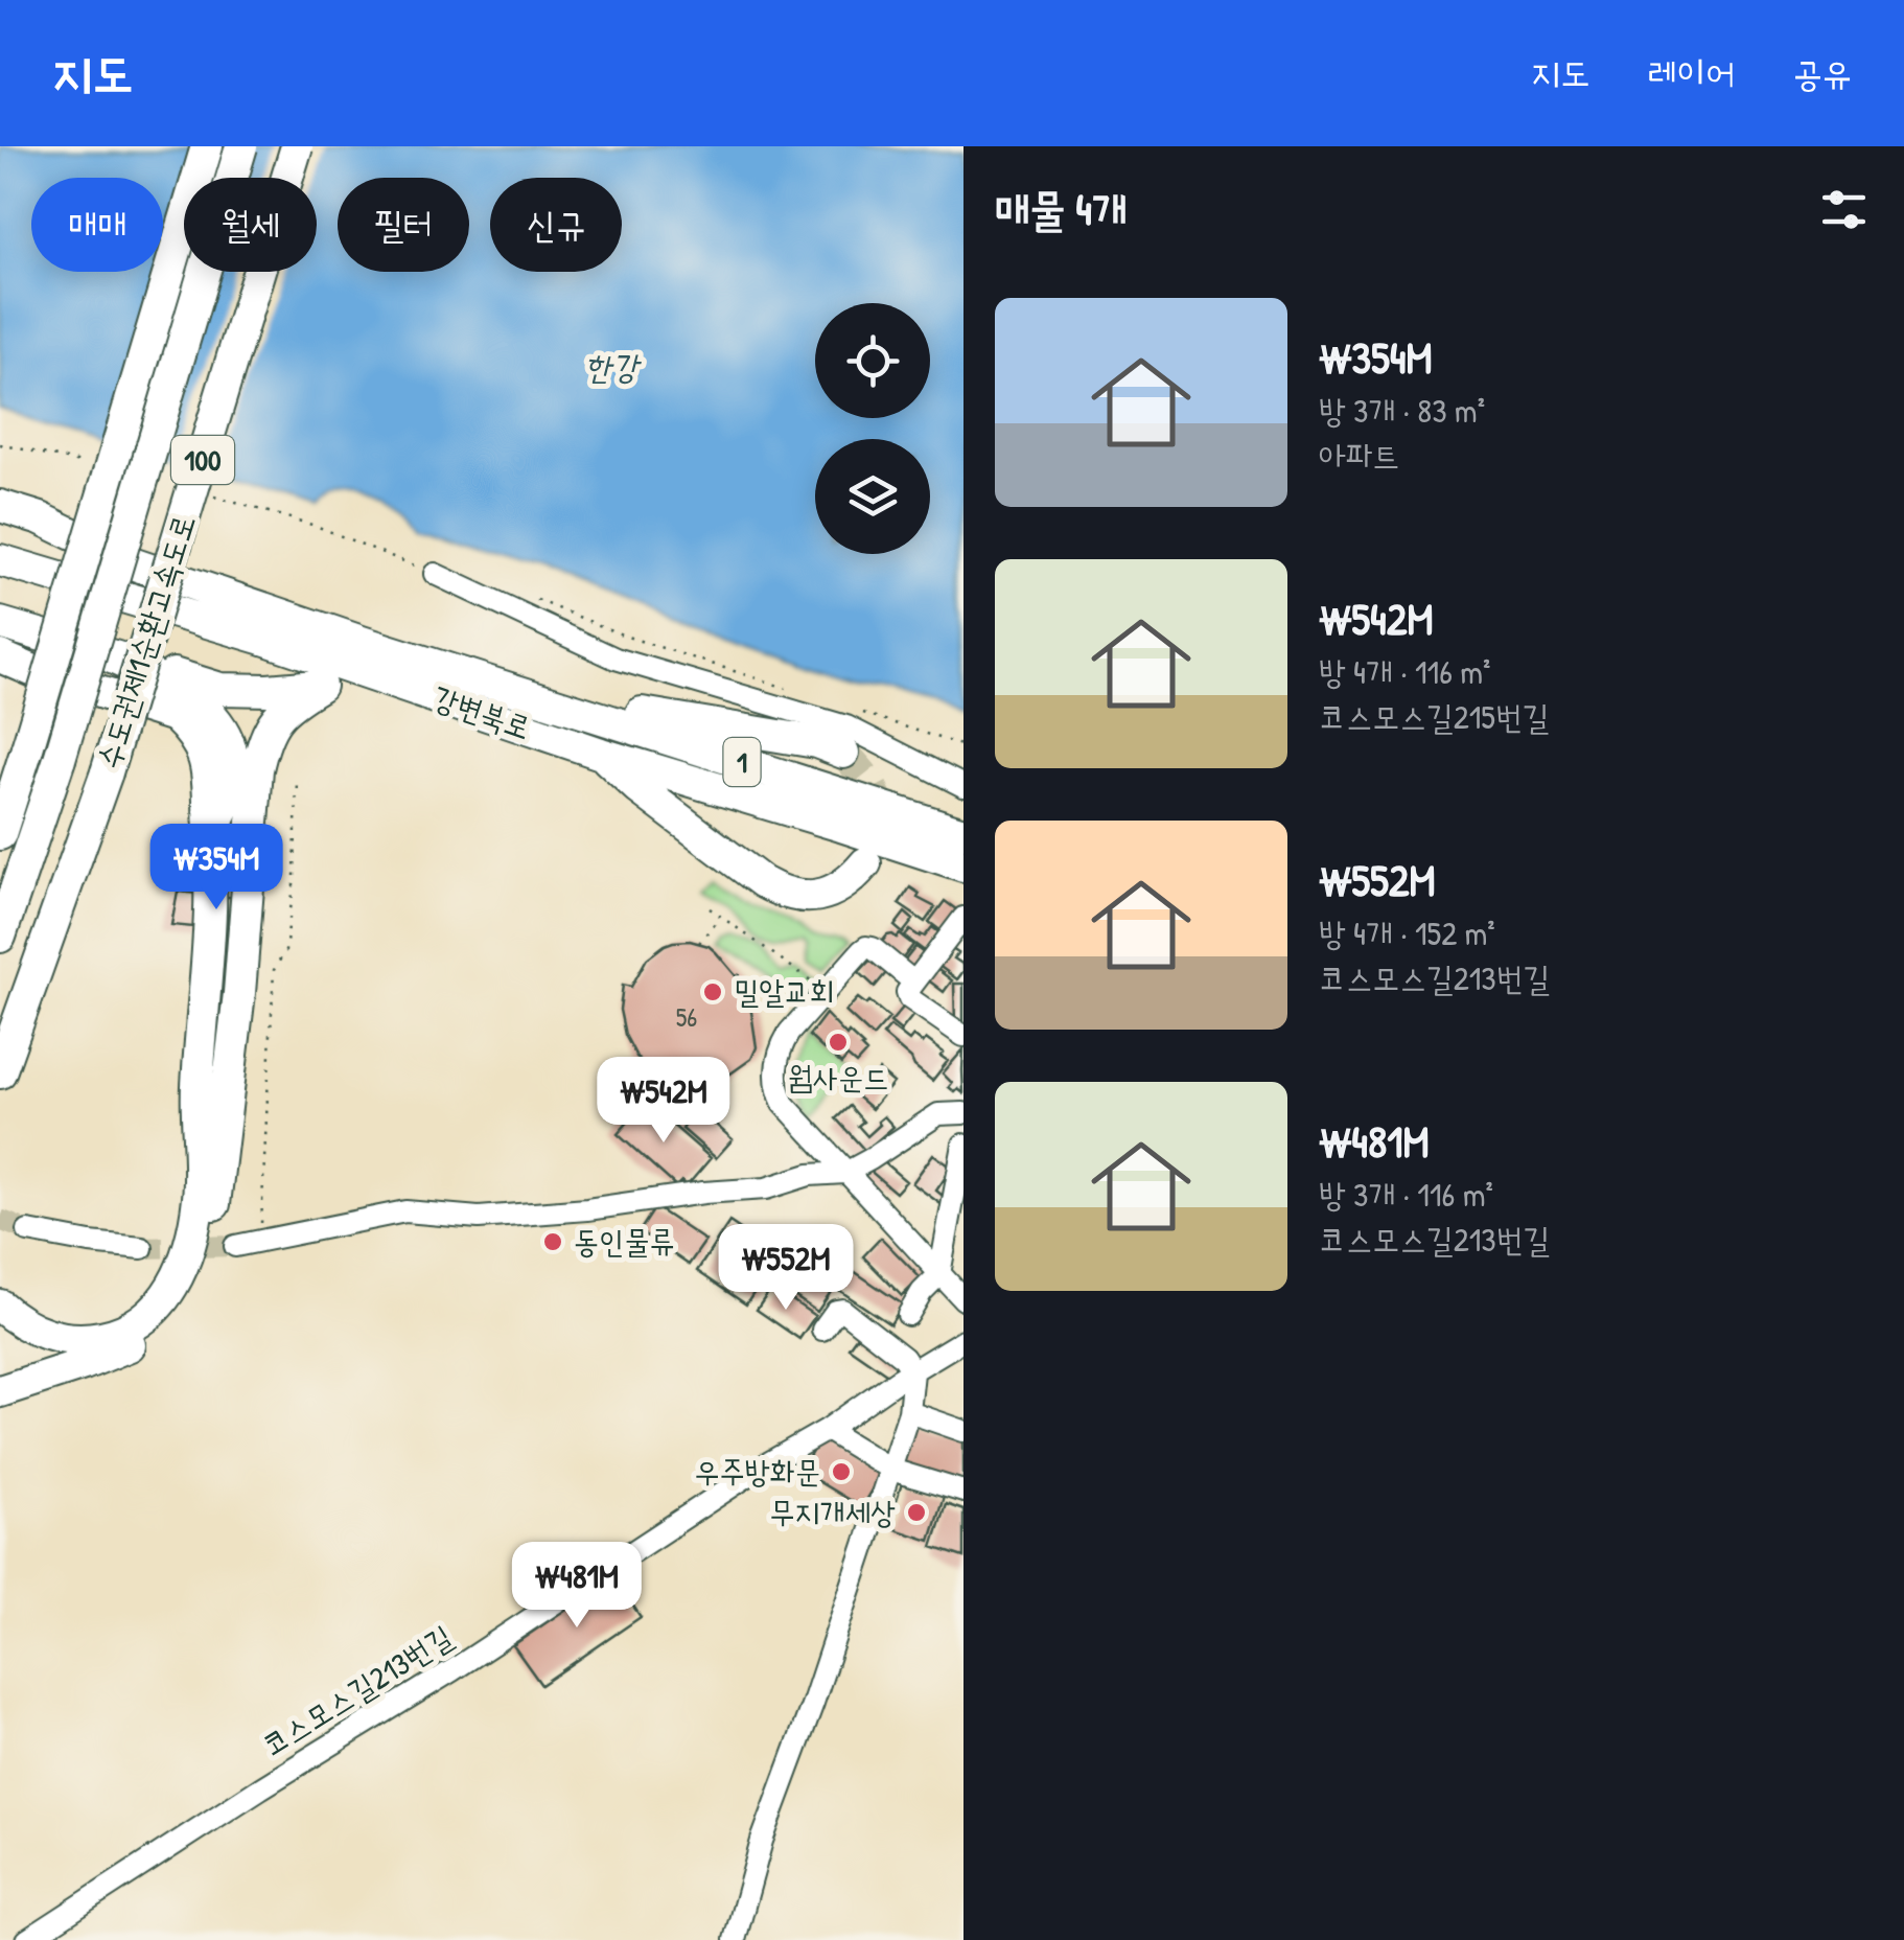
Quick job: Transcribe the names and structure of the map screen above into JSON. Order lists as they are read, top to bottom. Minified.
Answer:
{"streets":{"highway":["100","수도권제1순환고속도로","강변북로","1"],"street":["코스모스길213번길"]},"water":["한강"],"places":["밀알교회","웜사운드","동인물류","우주방화문","무지개세상"],"house_numbers":["56"],"page":{"header":"지도","nav":["지도","레이어","공유"],"heading":"매물 4개","chip":["매매","월세","필터","신규"],"list":[{"name":"₩354M","note":"방 3개 · 83 m² · 아파트"},{"name":"₩542M","note":"방 4개 · 116 m² · 코스모스길215번길"},{"name":"₩552M","note":"방 4개 · 152 m² · 코스모스길213번길"},{"name":"₩481M","note":"방 3개 · 116 m² · 코스모스길213번길"}],"price":["₩354M","₩542M","₩552M","₩481M"]}}
